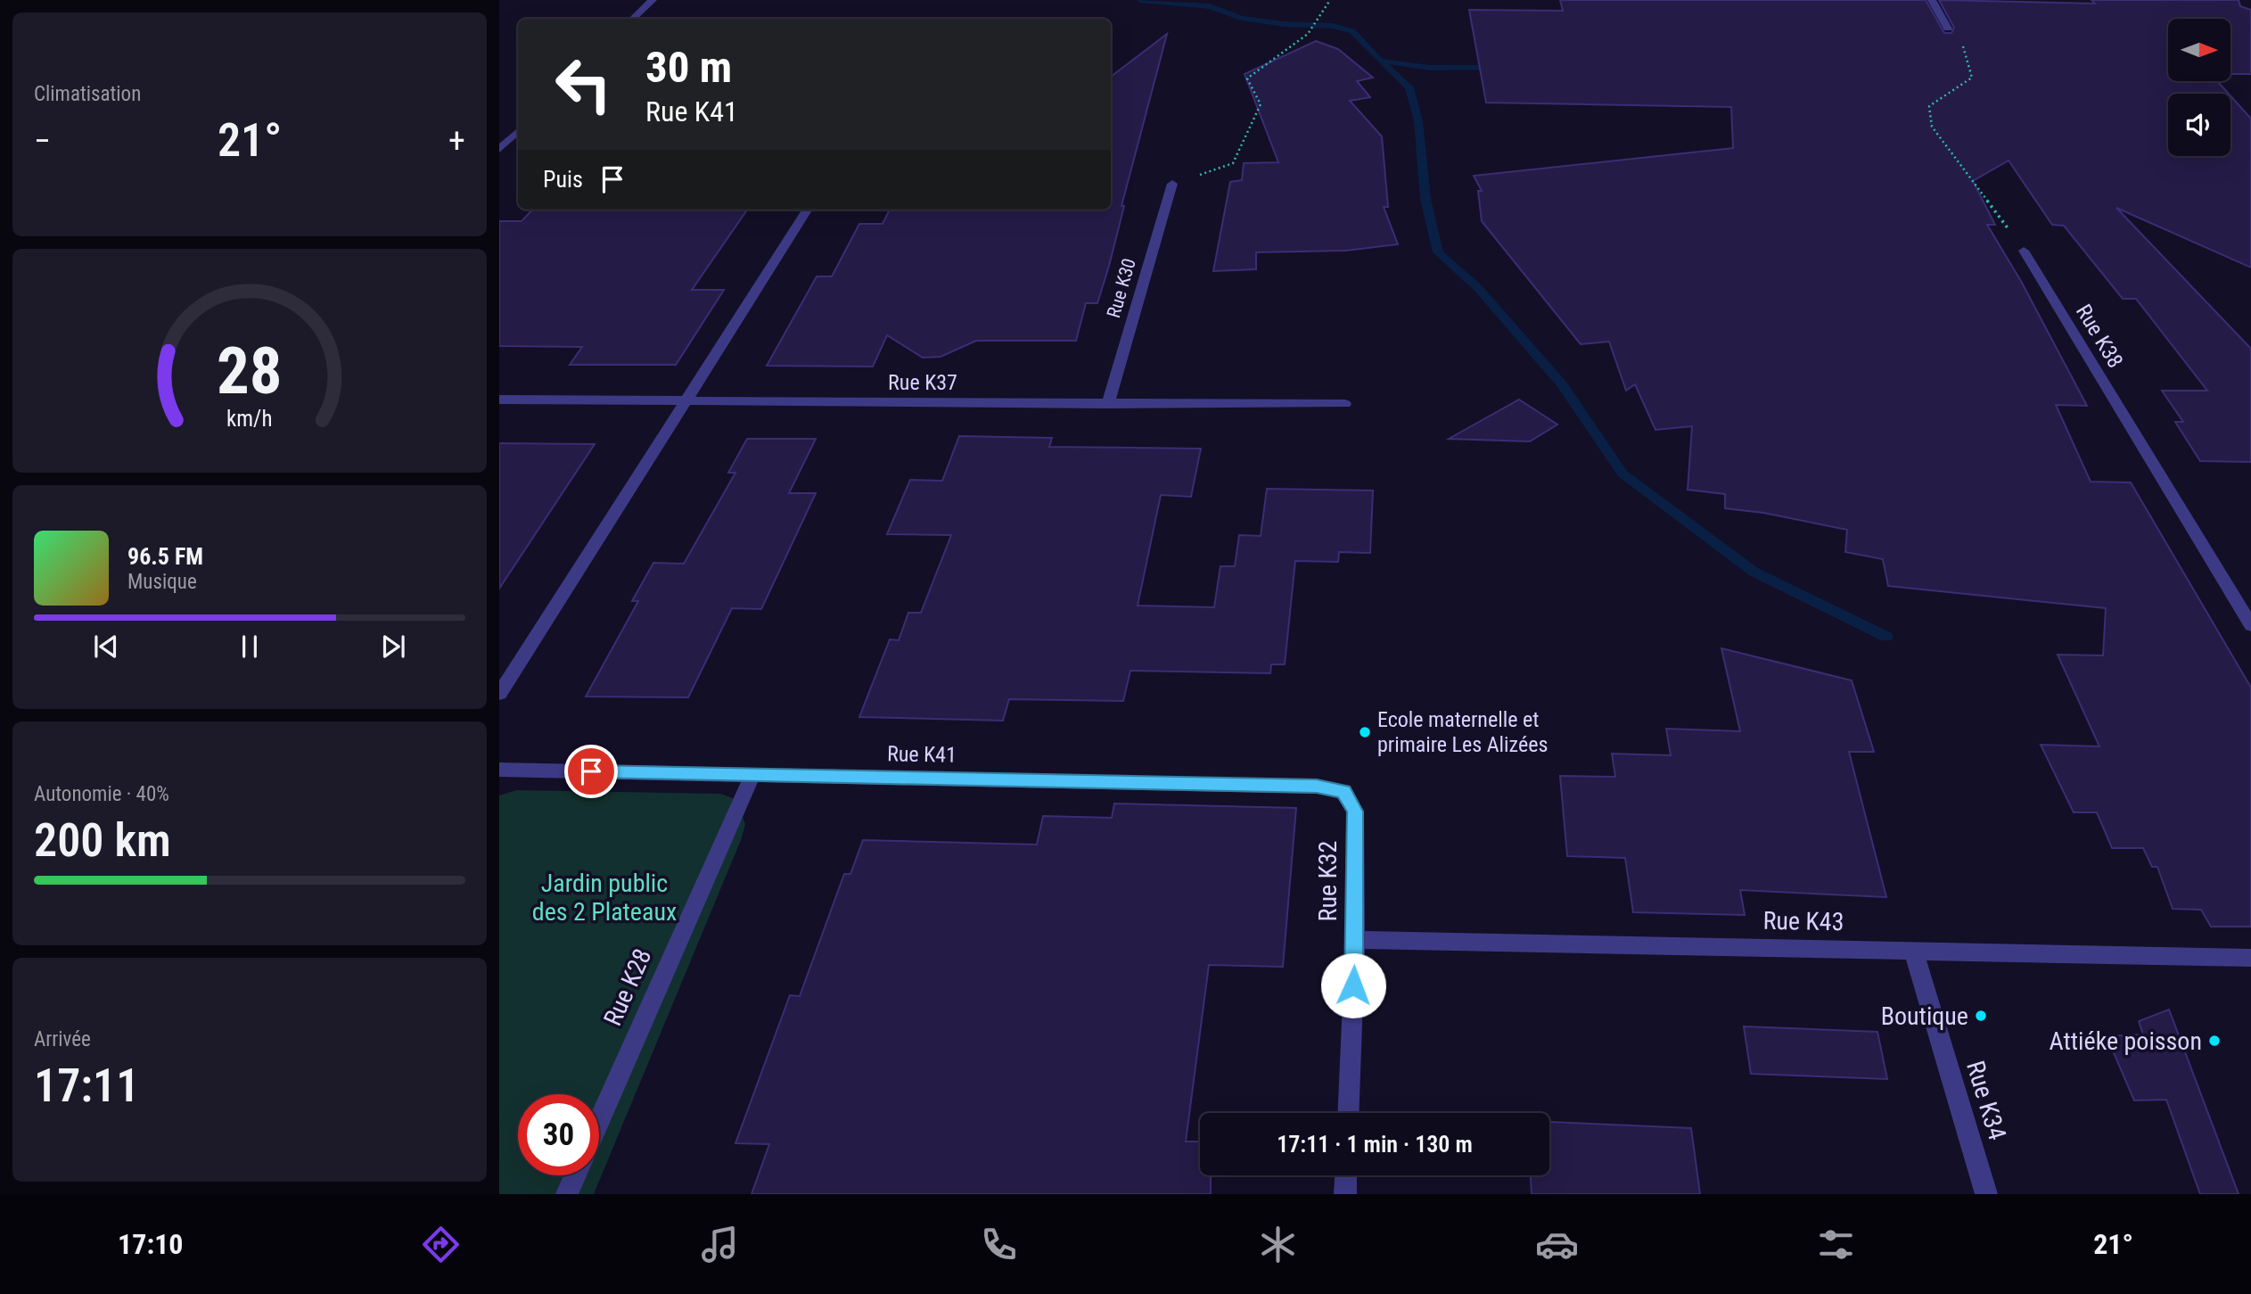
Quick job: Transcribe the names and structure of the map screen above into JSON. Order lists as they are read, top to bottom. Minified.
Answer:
{"streets":{"street":["Rue K30","Rue K38","Rue K37","Rue K41","Rue K32","Rue K43","Rue K28","Rue K34"]},"crossings":[["Rue K30","Rue K37"],["Rue K41","Rue K32"],["Rue K41","Rue K28"],["Rue K32","Rue K43"],["Rue K43","Rue K34"]],"parks":["Jardin public des 2 Plateaux"],"places":["Ecole maternelle et primaire Les Alizées","Boutique","Attiéke poisson"],"north":"right","page":{"tile":["Climatisation",["Autonomie · 40%","200 km"],["Arrivée","17:11"]],"turn":["30 m","Rue K41"],"heat":["−","21°","+"],"then":"Puis","song":["96.5 FM","Musique"],"limit":"30","trip":"17:11 · 1 min · 130 m","tabs":["17:10","21°"],"gauge":["28","km/h"]}}
